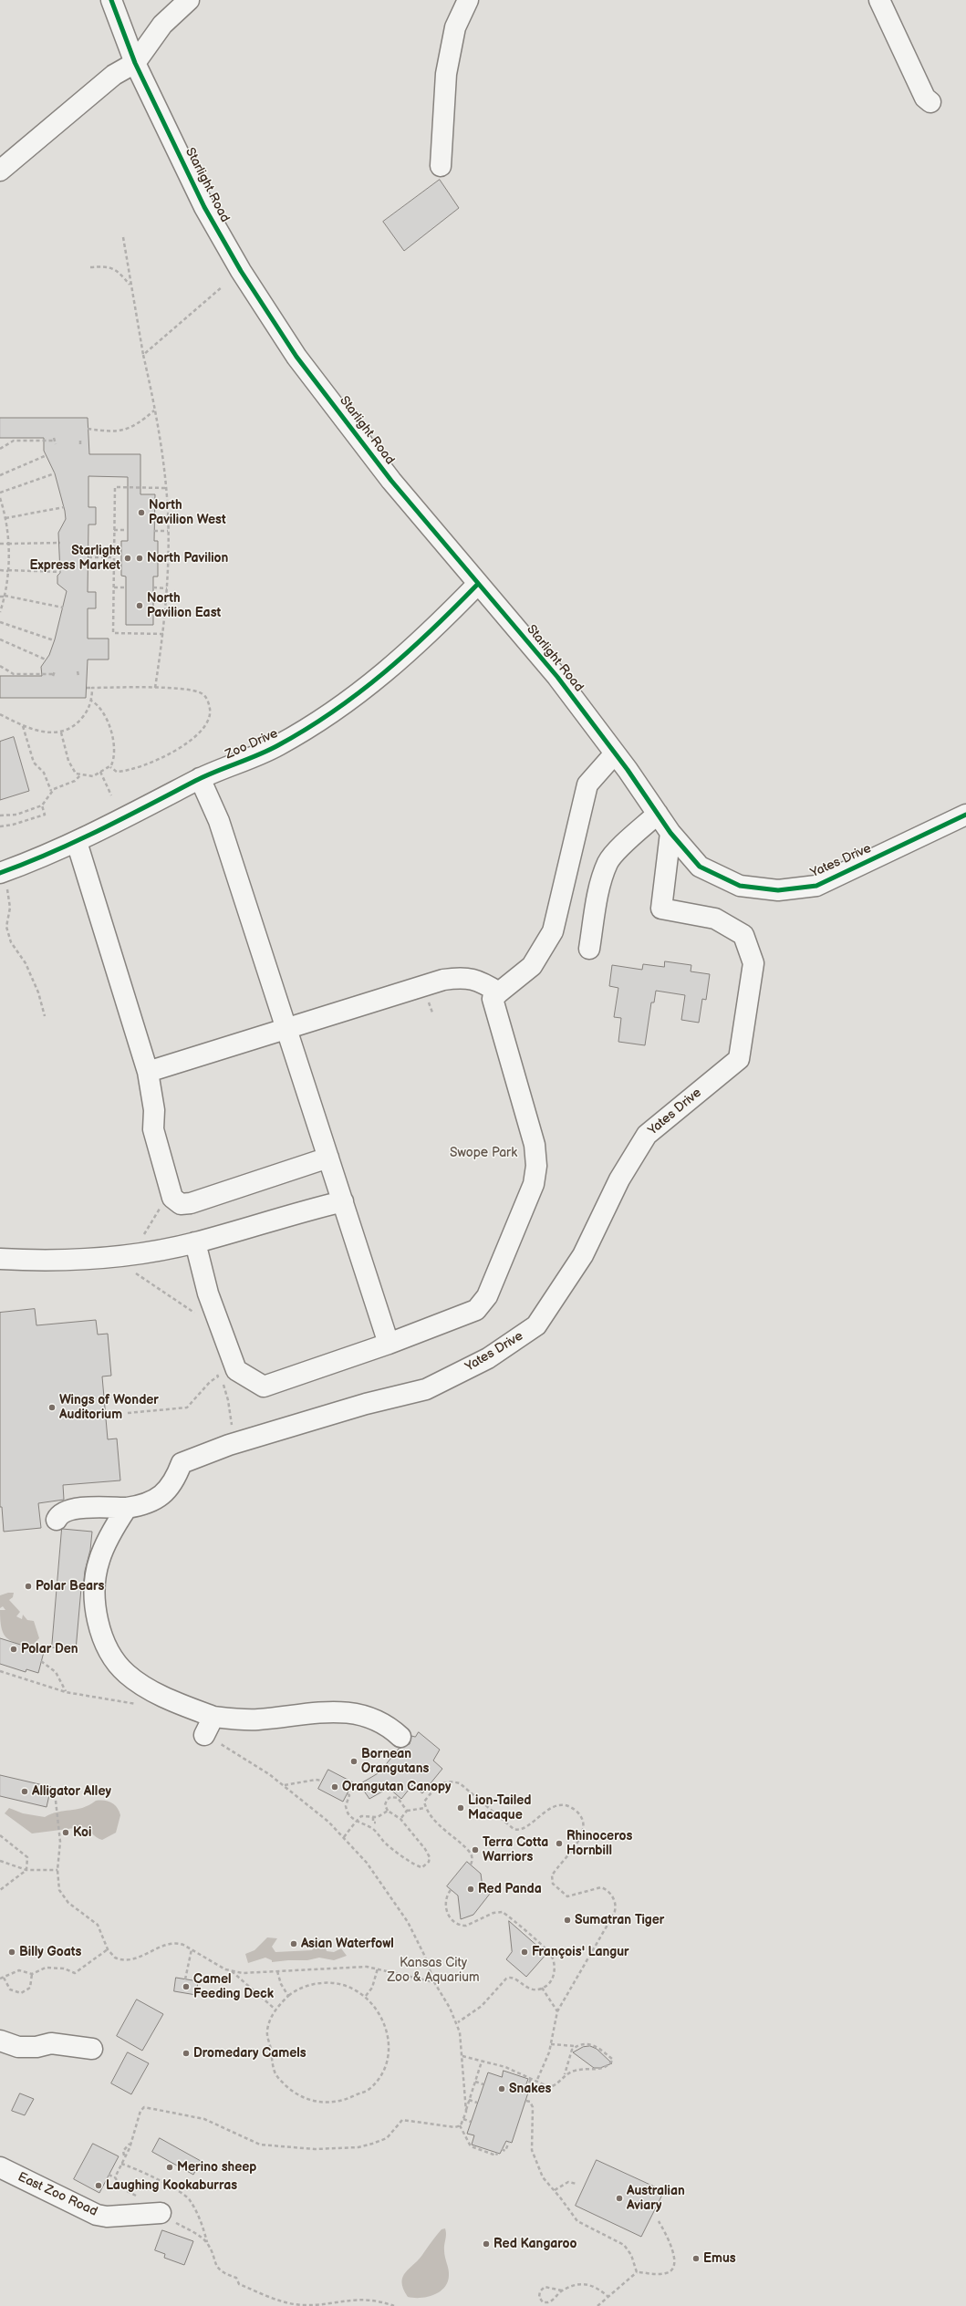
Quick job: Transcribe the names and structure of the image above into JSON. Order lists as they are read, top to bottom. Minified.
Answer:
{"streets":{"street":["Starlight Road","Zoo Drive","Yates Drive","East Zoo Road"]},"crossings":[["Starlight Road","Zoo Drive"],["Starlight Road","Yates Drive"]],"parks":["Swope Park","Kansas City Zoo & Aquarium"],"places":["North Pavilion West","Starlight Express Market","North Pavilion","North Pavilion East","Wings of Wonder Auditorium","Polar Bears","Polar Den","Bornean Orangutans","Orangutan Canopy","Alligator Alley","Lion-Tailed Macaque","Koi","Rhinoceros Hornbill","Terra Cotta Warriors","Red Panda","Sumatran Tiger","Asian Waterfowl","Billy Goats","François' Langur","Camel Feeding Deck","Dromedary Camels","Snakes","Merino sheep","Laughing Kookaburras","Australian Aviary","Red Kangaroo","Emus"]}
